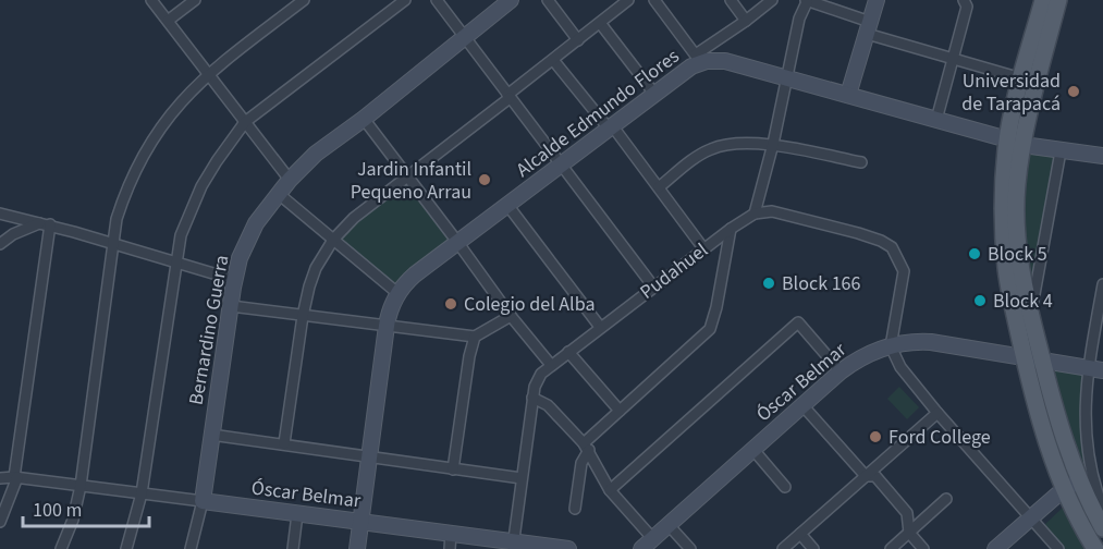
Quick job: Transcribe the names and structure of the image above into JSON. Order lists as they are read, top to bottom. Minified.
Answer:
{"streets":{"street":["Alcalde Edmundo Flores","Pudahuel","Bernardino Guerra","Óscar Belmar"]},"crossings":[["Alcalde Edmundo Flores","Óscar Belmar"],["Pudahuel","Óscar Belmar"],["Bernardino Guerra","Óscar Belmar"]],"places":["Universidad de Tarapacá","Jardin Infantil Pequeno Arrau","Block 5","Block 166","Block 4","Colegio del Alba","Ford College"],"scale_bar":"100 m"}
